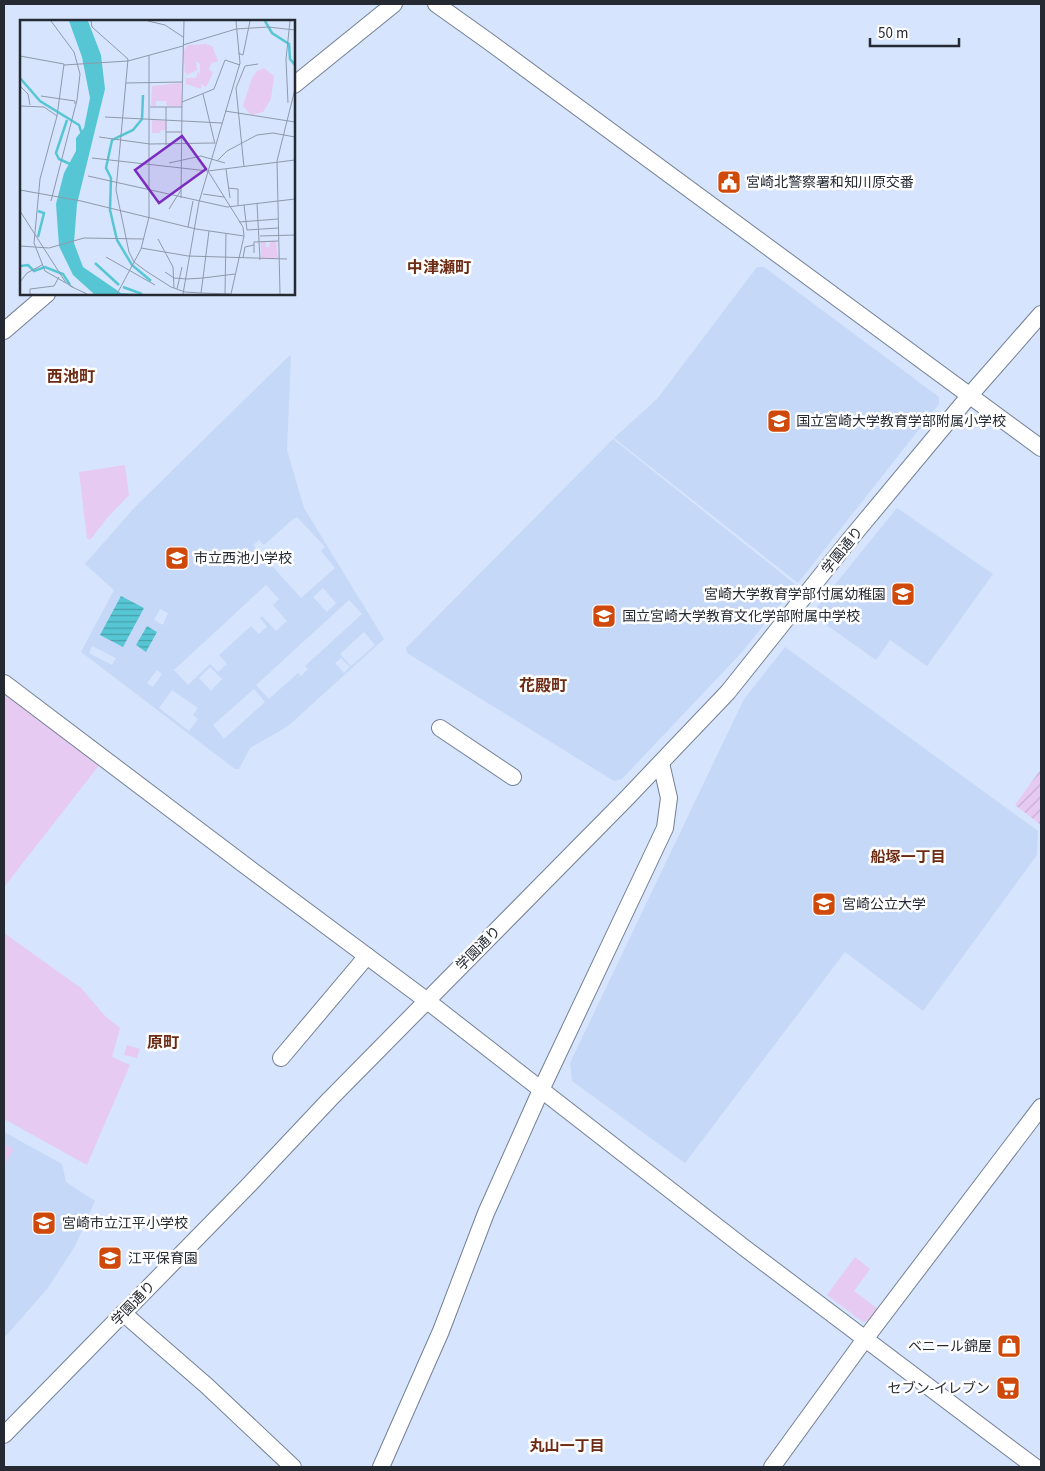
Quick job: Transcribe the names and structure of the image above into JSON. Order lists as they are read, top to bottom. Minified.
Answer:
{"streets":{"street":["学園通り"]},"districts":["中津瀬町","西池町","花殿町","船塚一丁目","原町","丸山一丁目"],"places":{"public building":["宮崎北警察署和知川原交番"],"school or university":["国立宮崎大学教育学部附属小学校","市立西池小学校","宮崎大学教育学部付属幼稚園","国立宮崎大学教育文化学部附属中学校","宮崎公立大学","宮崎市立江平小学校","江平保育園"],"shop":["ベニール錦屋"],"supermarket":["セブン-イレブン"]},"scale_bar":"50 m"}
